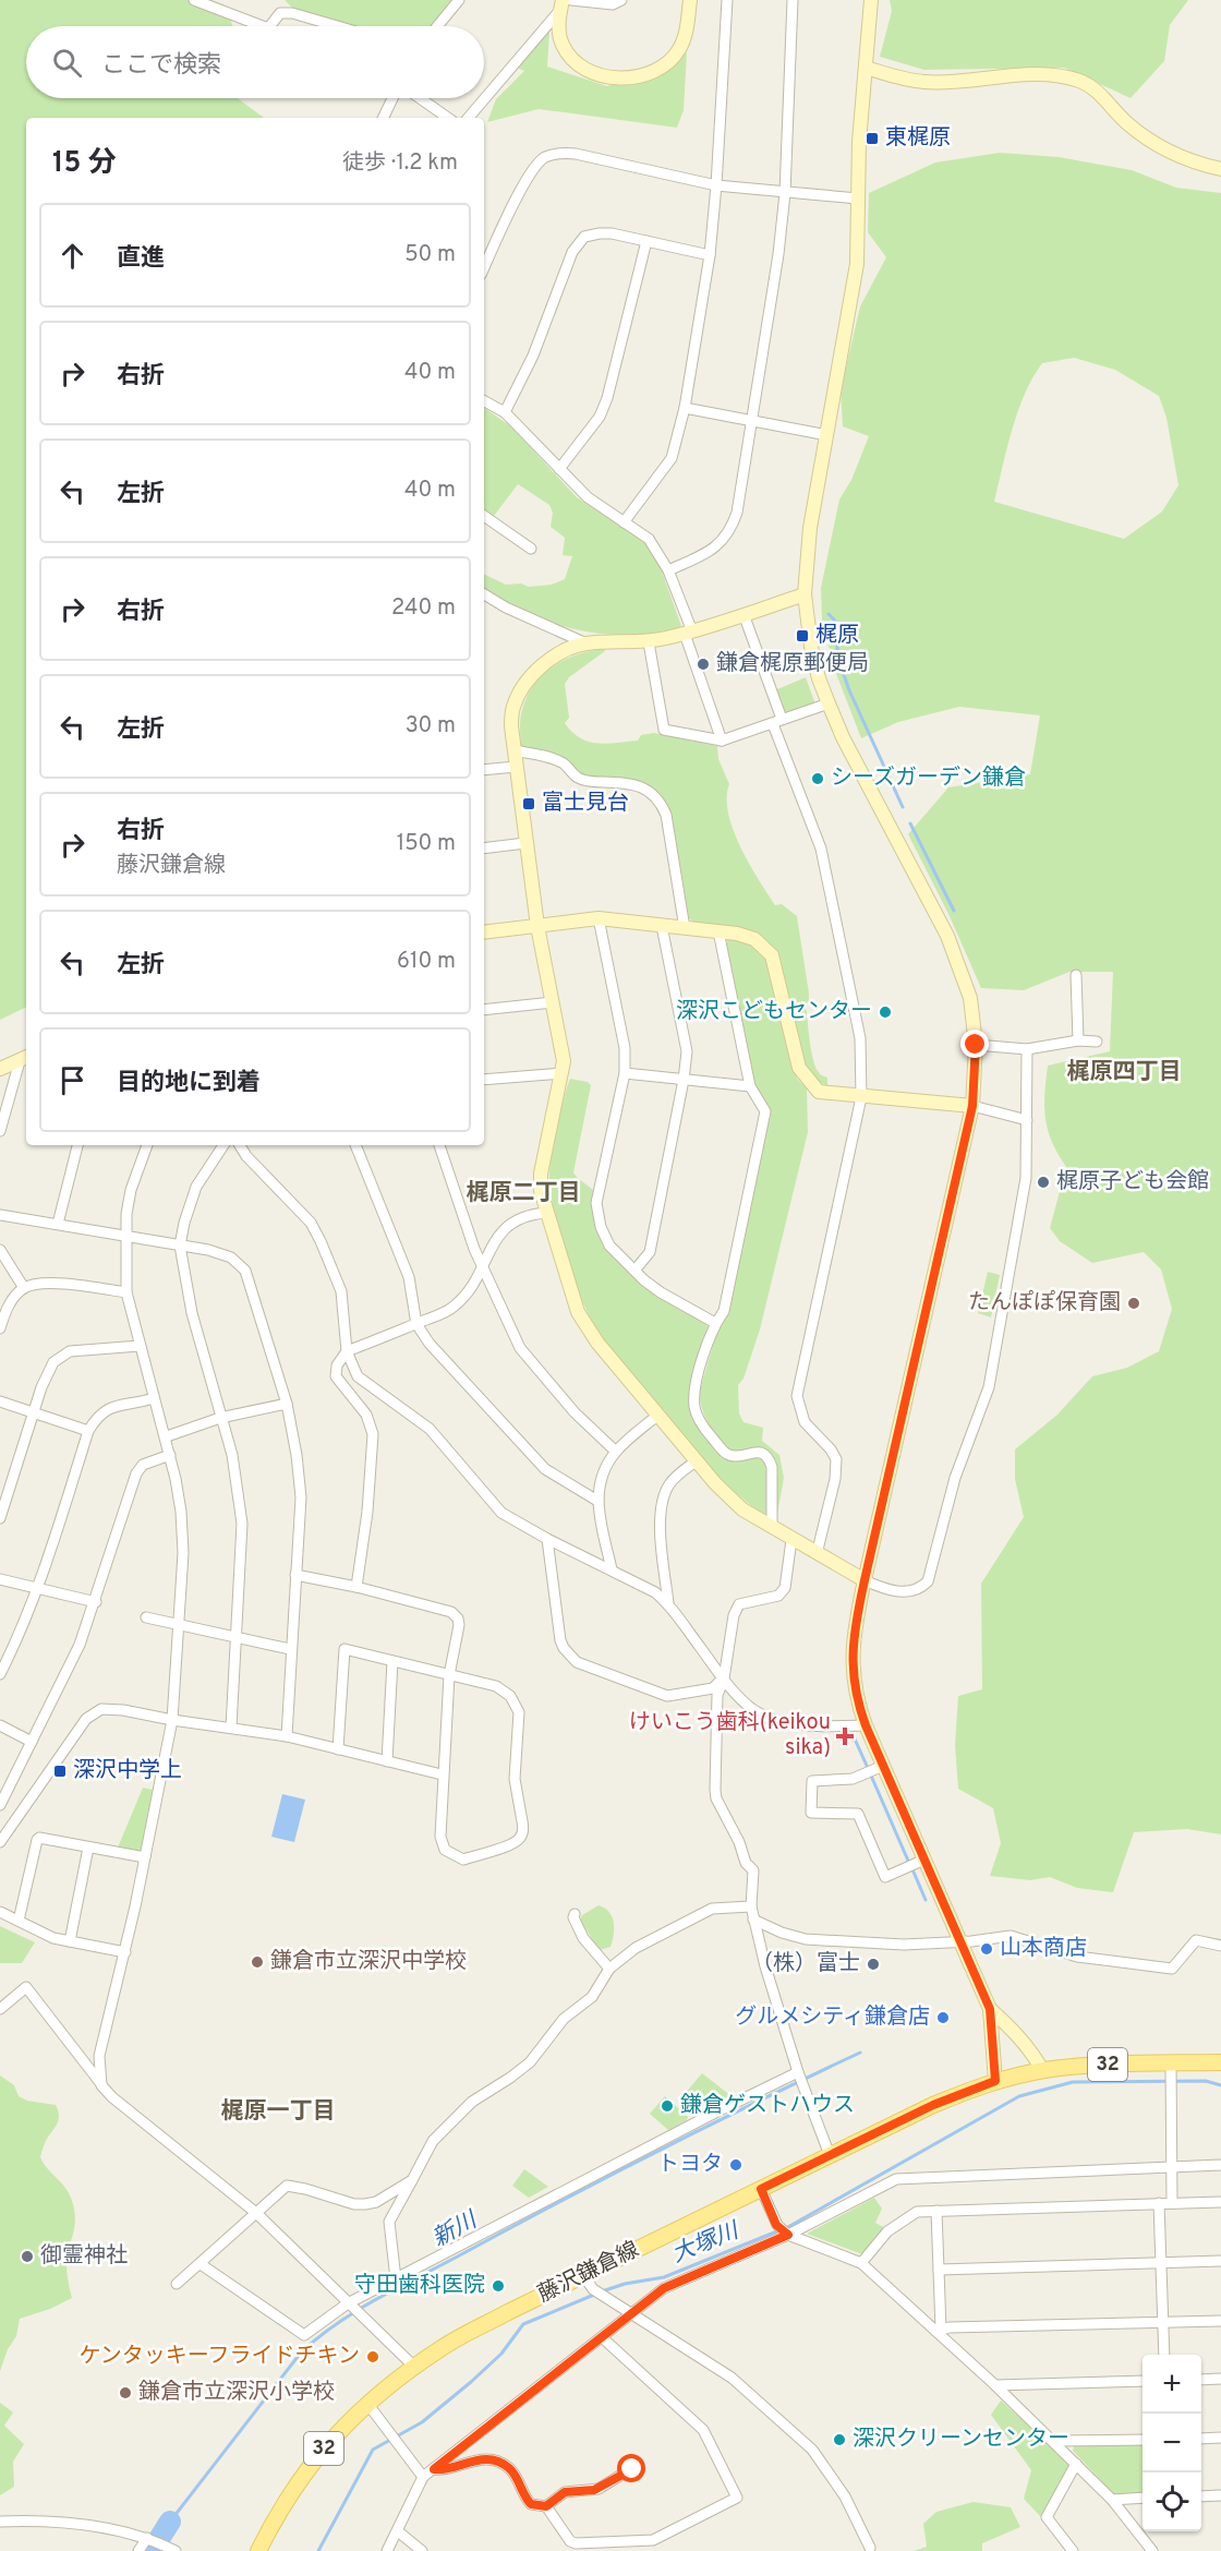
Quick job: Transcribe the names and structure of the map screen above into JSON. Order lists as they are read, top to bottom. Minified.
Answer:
{"streets":{"main road":["32","藤沢鎌倉線"]},"districts":["梶原四丁目","梶原二丁目","梶原一丁目"],"water":["新川","大塚川"],"places":{"transit":["東梶原","梶原","富士見台","深沢中学上"],"other":["鎌倉梶原郵便局","シーズガーデン鎌倉","深沢こどもセンター","梶原子ども会館","たんぽぽ保育園","山本商店","鎌倉市立深沢中学校","（株）富士","グルメシティ鎌倉店","鎌倉ゲストハウス","トヨタ","御霊神社","守田歯科医院","ケンタッキーフライドチキン","鎌倉市立深沢小学校","深沢クリーンセンター"],"health":["けいこう歯科(keikou sika)"]},"page":{"search":"ここで検索","heading":["15 分","徒歩 · 1.2 km"],"list":[["直進","50 m"],["右折","40 m"],["左折","40 m"],["右折","240 m"],["左折","30 m"],["右折","藤沢鎌倉線","150 m"],["左折","610 m"],"目的地に到着"],"map_buttons":["+","−"]}}
